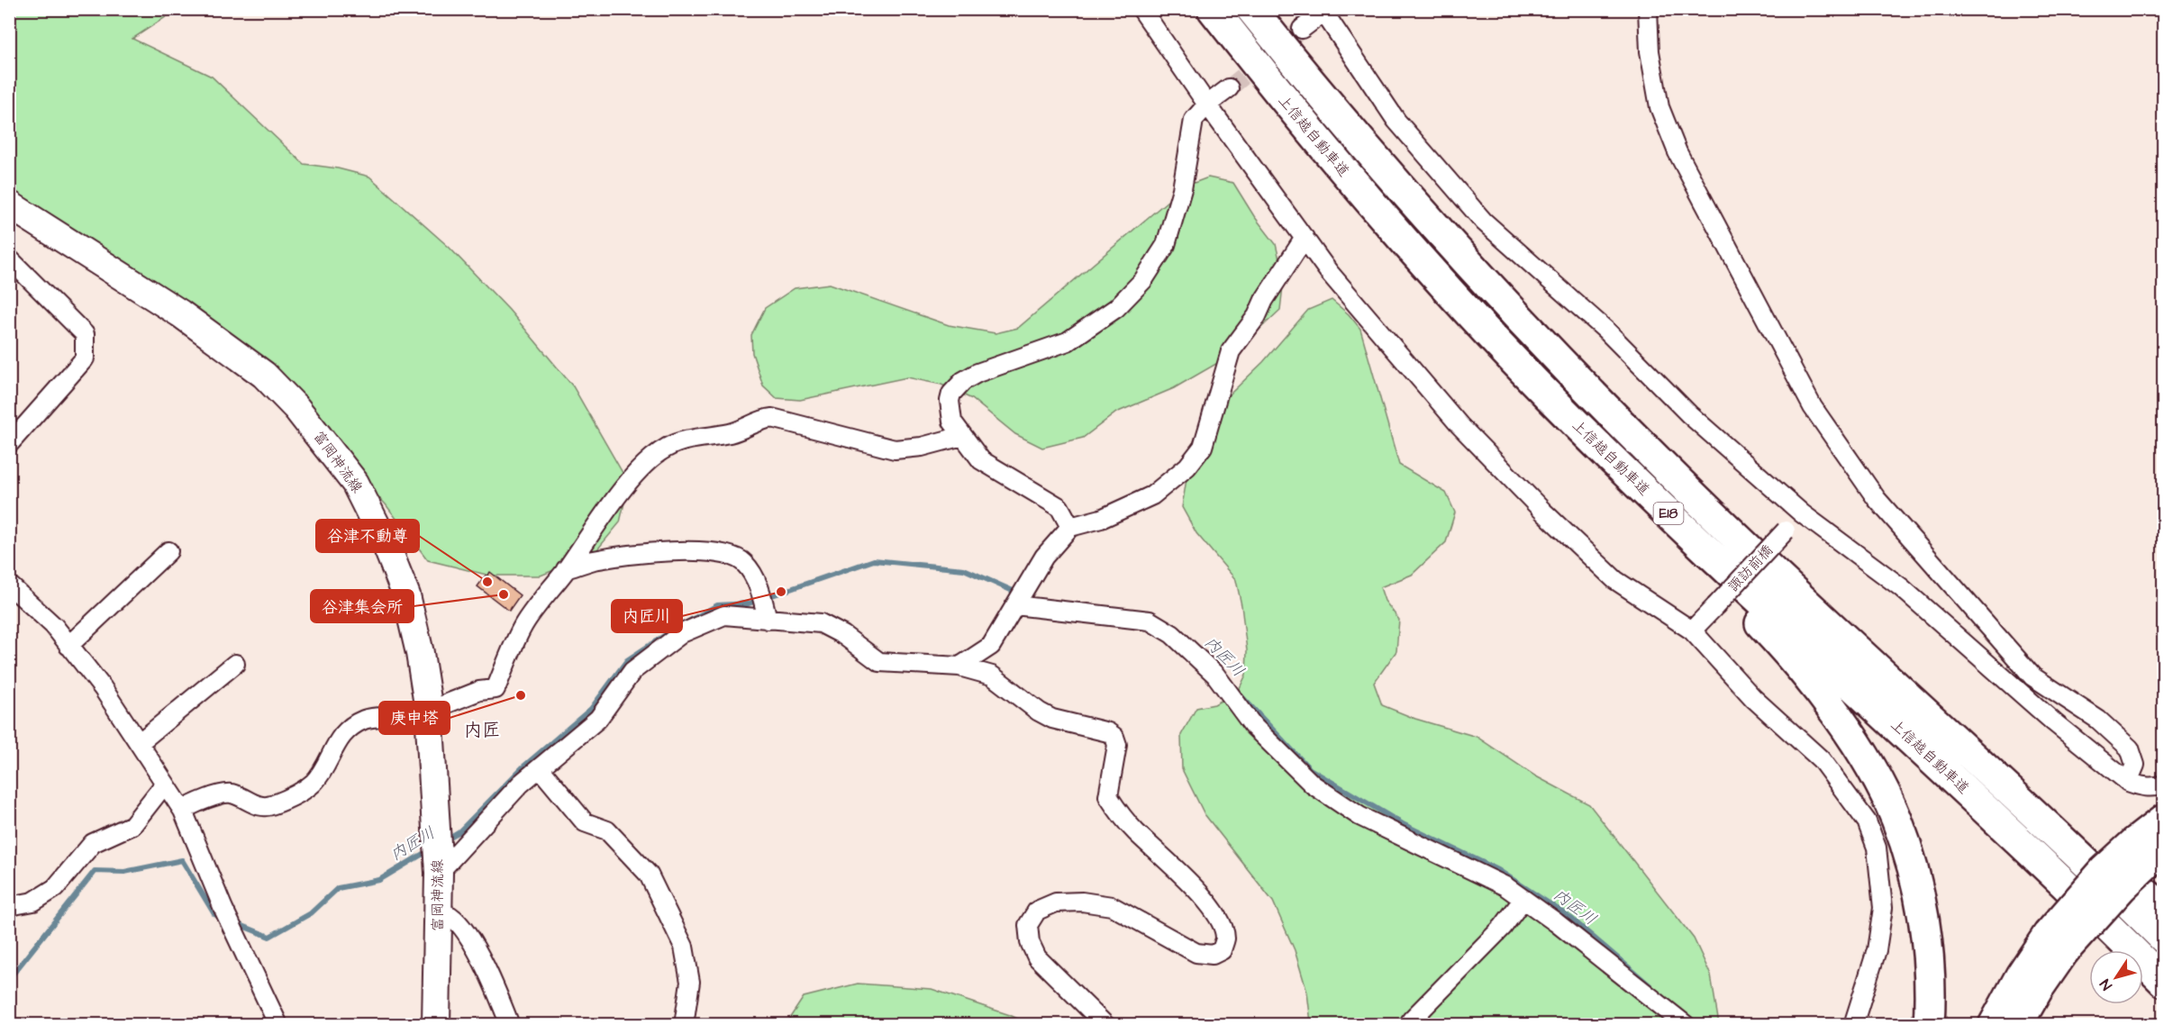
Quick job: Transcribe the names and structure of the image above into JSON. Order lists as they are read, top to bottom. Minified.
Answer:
{"streets":{"highway":["上信越自動車道","E18"],"main road":["富岡神流線"],"street":["諏訪前橋"]},"districts":["内匠"],"water":["内匠川"],"places":["谷津不動尊","内匠川","谷津集会所","庚申塔"],"north":"bottom left"}
